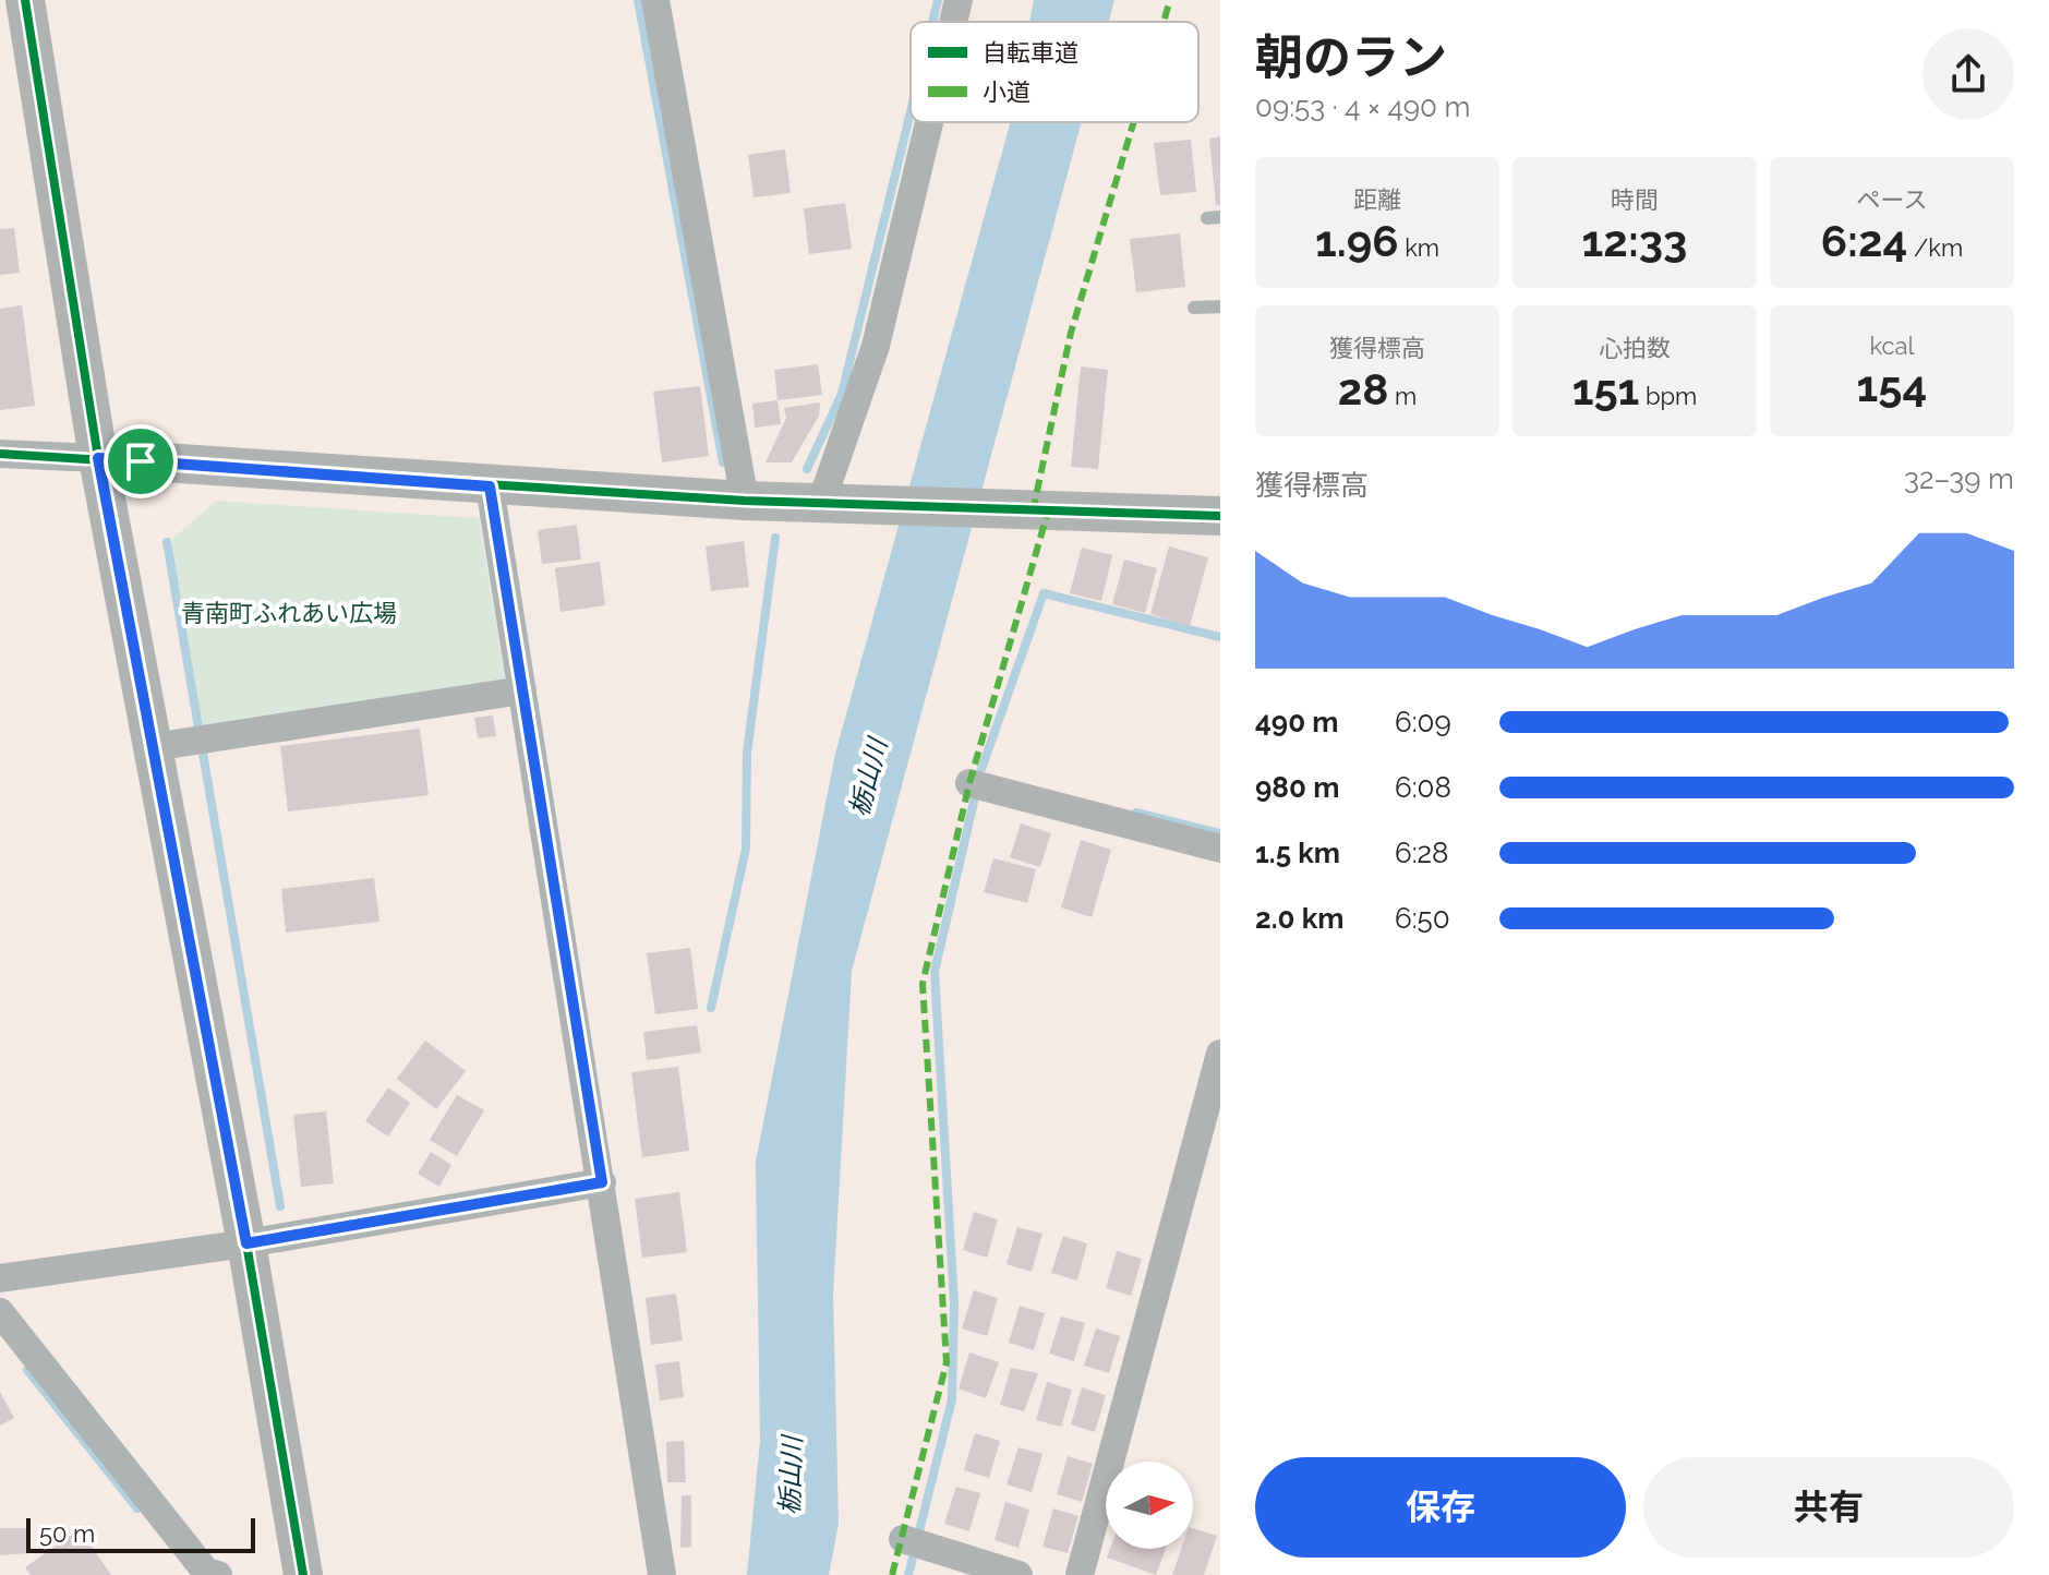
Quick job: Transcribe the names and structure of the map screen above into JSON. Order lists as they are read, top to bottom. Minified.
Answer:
{"water":["栃山川"],"parks":["青南町ふれあい広場"],"legend":["自転車道","小道"],"scale_bar":"50 m","north":"right","page":{"heading":["朝のラン","09:53 · 4 × 490 m"],"stats":[["距離","1.96 km"],["時間","12:33"],["ペース","6:24 /km"],["獲得標高","28 m"],["心拍数","151 bpm"],["kcal","154"]],"chart":["獲得標高","32–39 m"],"list":[{"name":"490 m","note":"6:09"},{"name":"980 m","note":"6:08"},{"name":"1.5 km","note":"6:28"},{"name":"2.0 km","note":"6:50"}],"buttons":["保存","共有"],"scale":"50 m"}}
